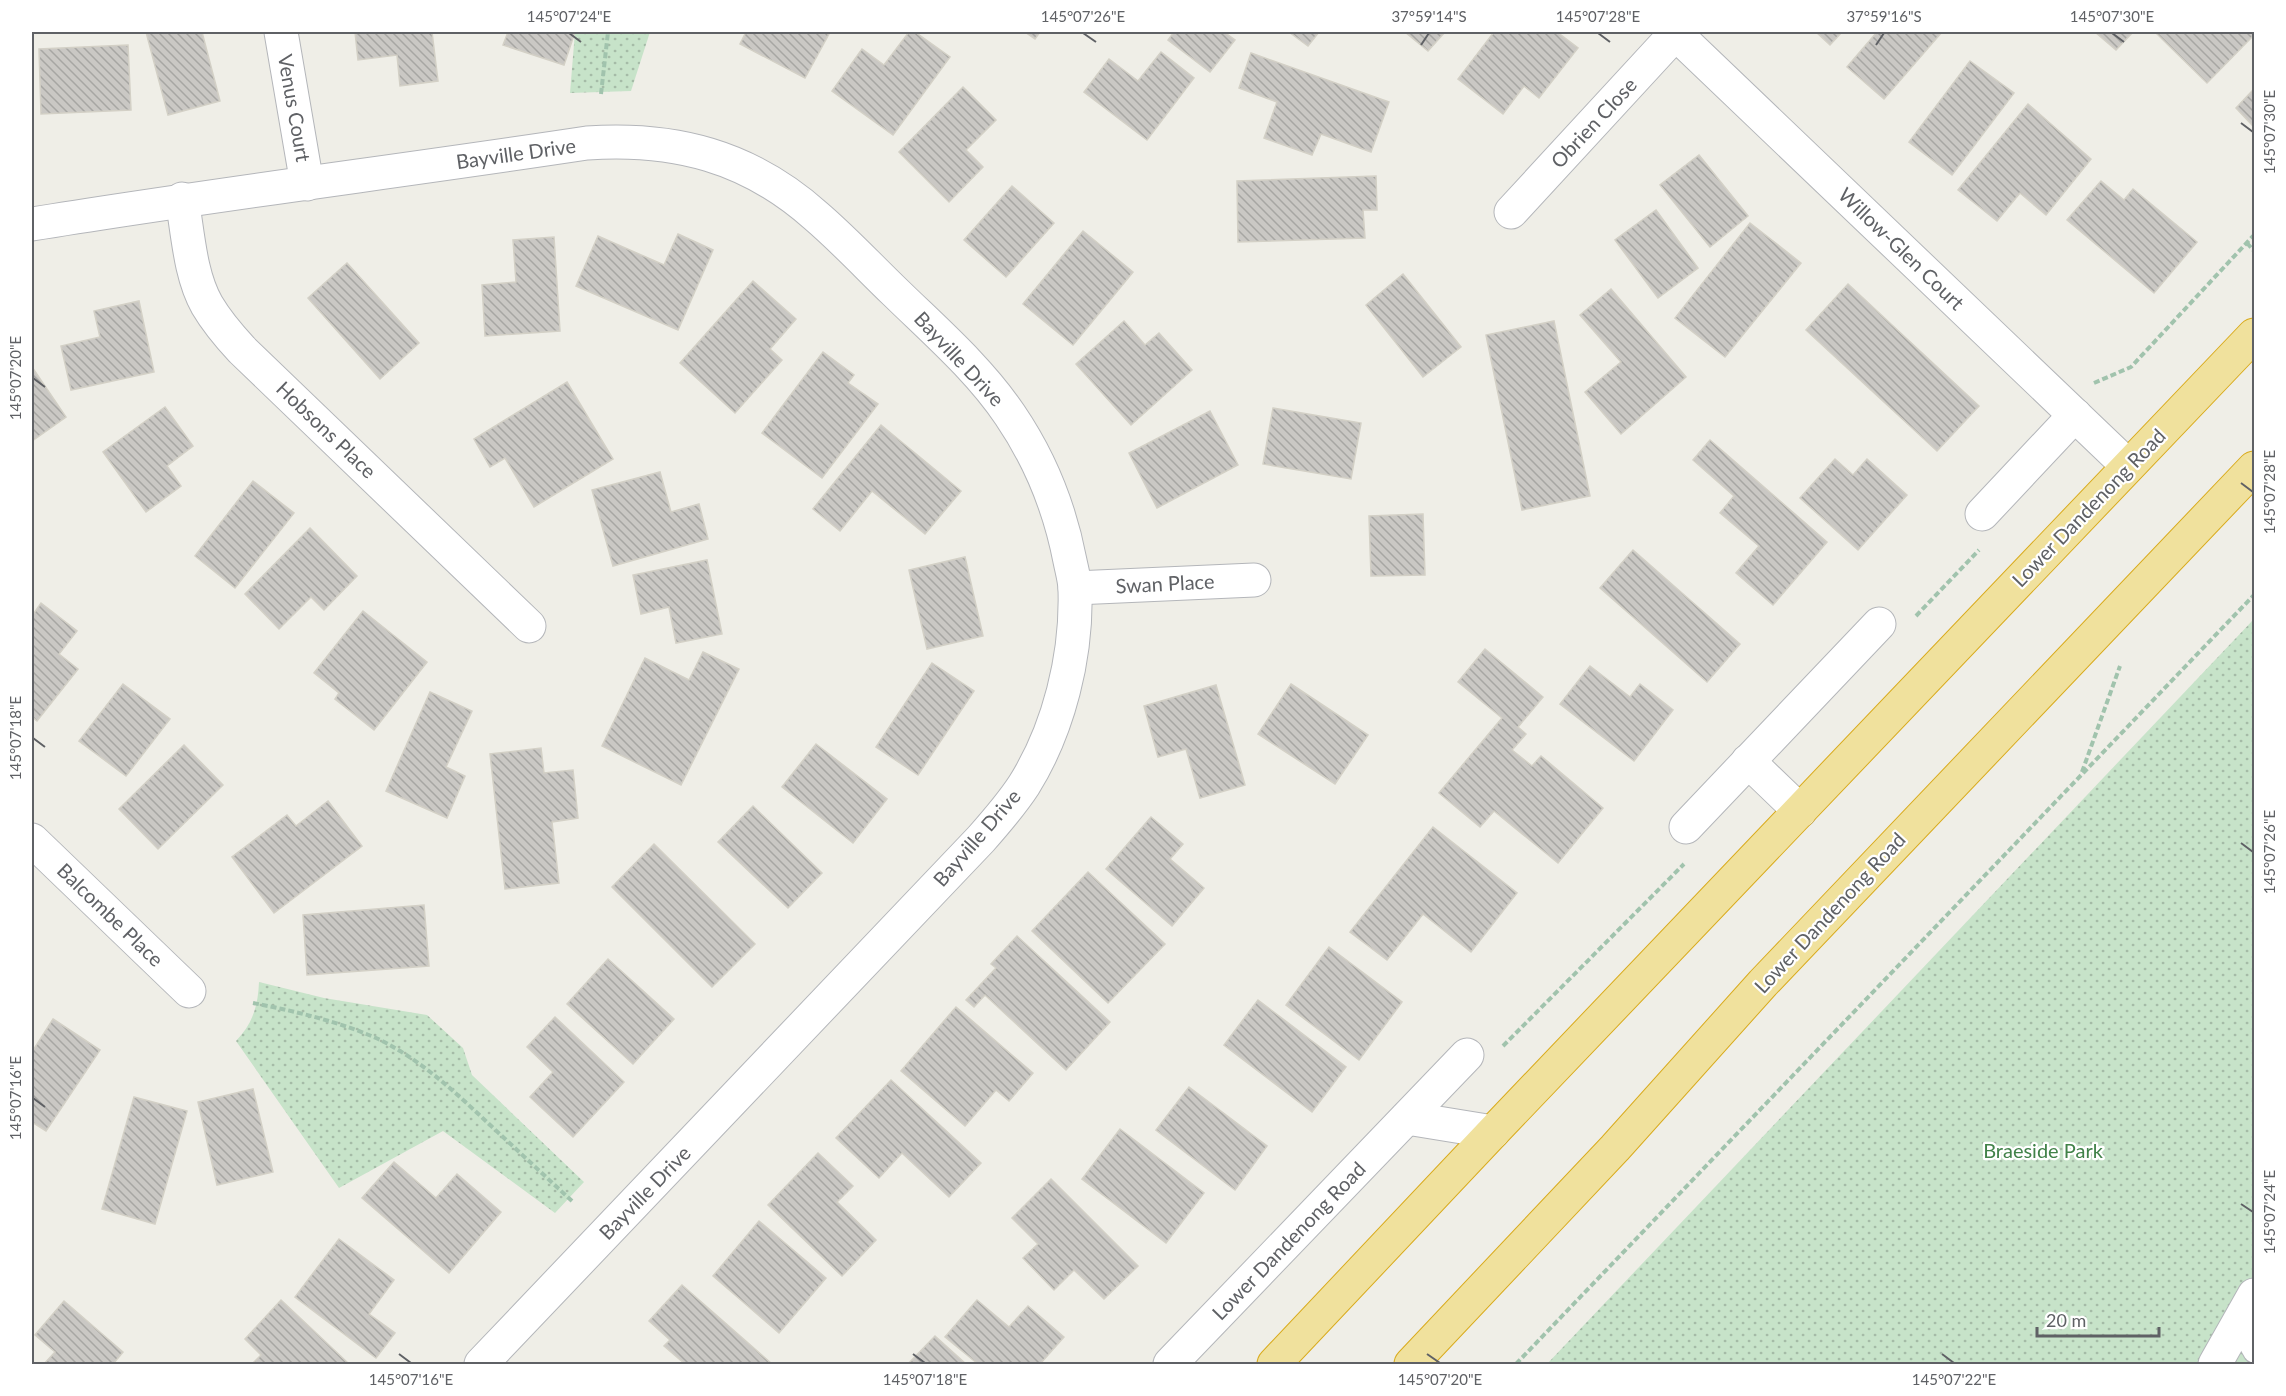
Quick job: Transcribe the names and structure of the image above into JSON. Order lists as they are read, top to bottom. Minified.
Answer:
{"streets":{"highway":["Lower Dandenong Road"],"street":["Venus Court","Obrien Close","Bayville Drive","Willow-Glen Court","Hobsons Place","Swan Place","Balcombe Place"]},"crossings":[["Venus Court","Bayville Drive"],["Obrien Close","Willow-Glen Court"],["Bayville Drive","Hobsons Place"],["Bayville Drive","Swan Place"],["Willow-Glen Court","Lower Dandenong Road"]],"parks":["Braeside Park"],"scale_bar":"20 m","coordinates":["145°07'24\"E","145°07'26\"E","37°59'14\"S","145°07'28\"E","37°59'16\"S","145°07'30\"E","145°07'20\"E","145°07'18\"E","145°07'16\"E","145°07'22\"E"]}
